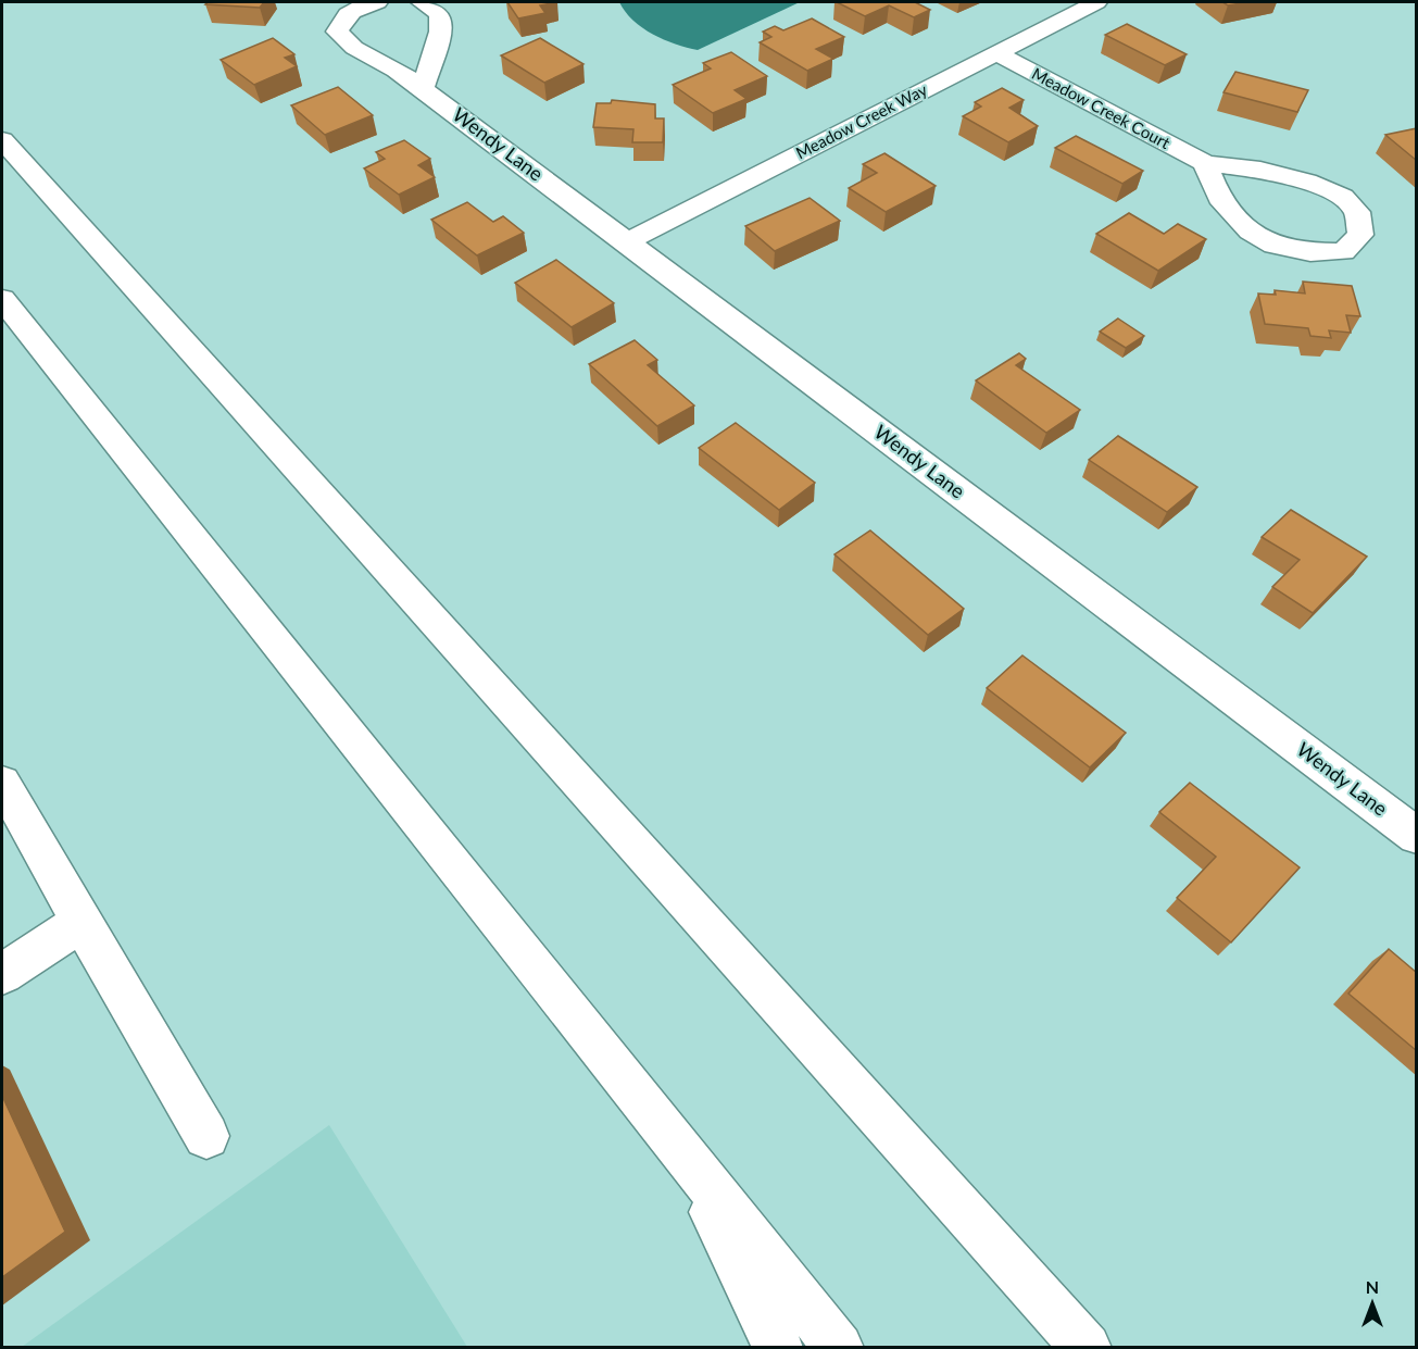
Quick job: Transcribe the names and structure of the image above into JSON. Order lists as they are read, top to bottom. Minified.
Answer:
{"streets":{"main road":["Meadow Creek Court","Meadow Creek Way","Wendy Lane"]},"crossings":[["Meadow Creek Court","Meadow Creek Way"],["Meadow Creek Way","Wendy Lane"]],"north":"top"}
